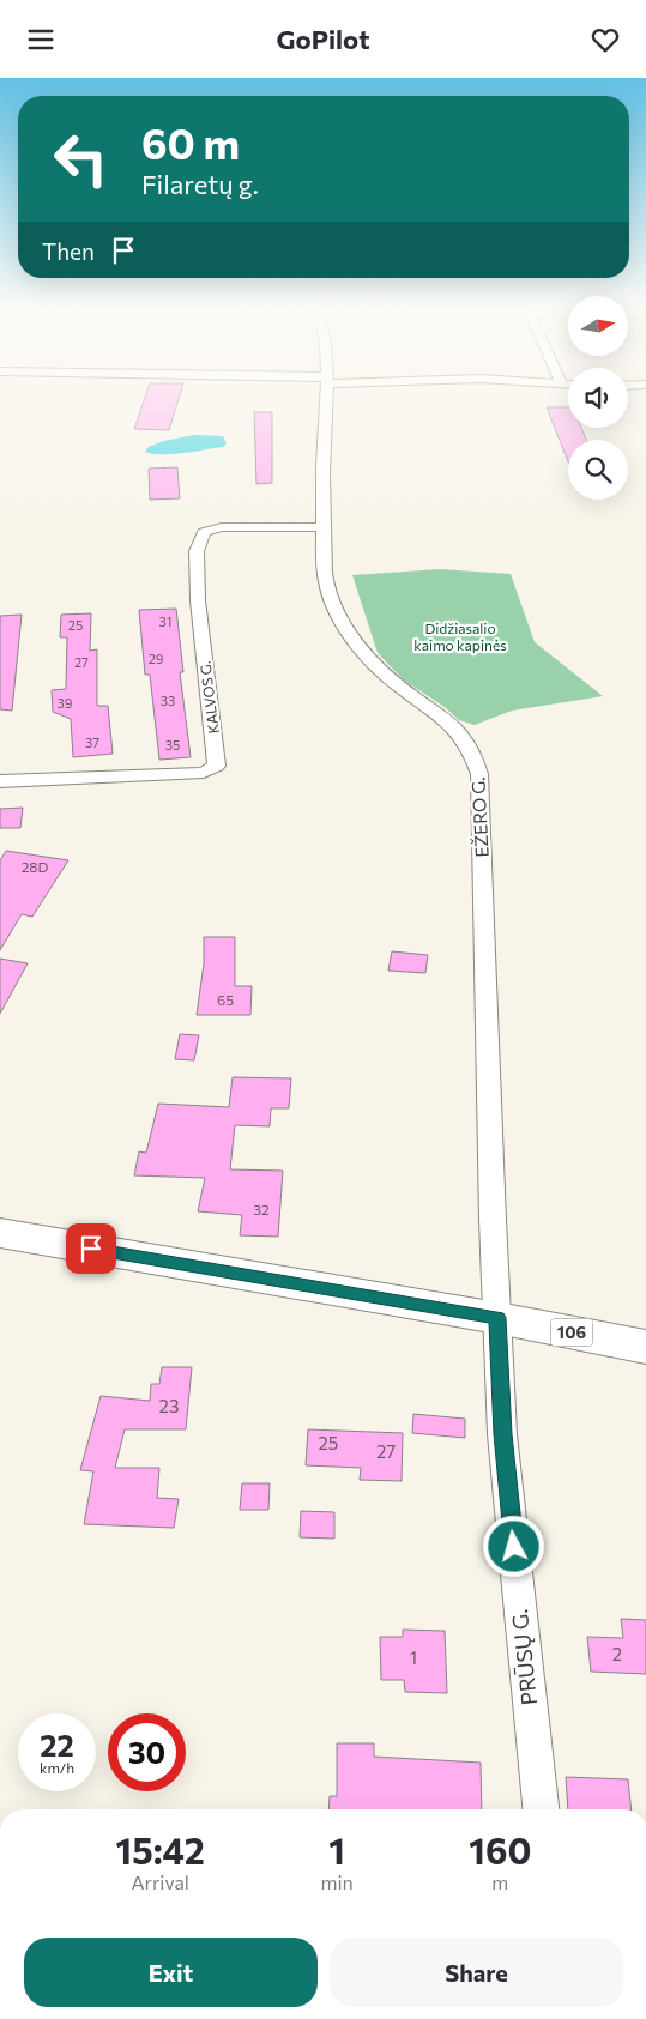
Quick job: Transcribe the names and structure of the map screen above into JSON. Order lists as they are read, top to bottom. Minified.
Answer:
{"streets":{"main road":["106"],"street":["KALVOS G.","EŽERO G.","PRŪSŲ G."]},"crossings":[["KALVOS G.","EŽERO G."],["EŽERO G.","106"],["EŽERO G.","PRŪSŲ G."],["106","PRŪSŲ G."]],"parks":["Didžiasalio kaimo kapinės"],"house_numbers":["31","25","29","27","33","39","37","35","28D","65","32","23","25","27","2","1"],"north":"right","page":{"header":"GoPilot","turn":["60 m","Filaretų g."],"then":"Then","speed":"22 km/h","limit":"30","eta":["15:42","Arrival","1","min","160","m"],"buttons":["Exit","Share"]}}
